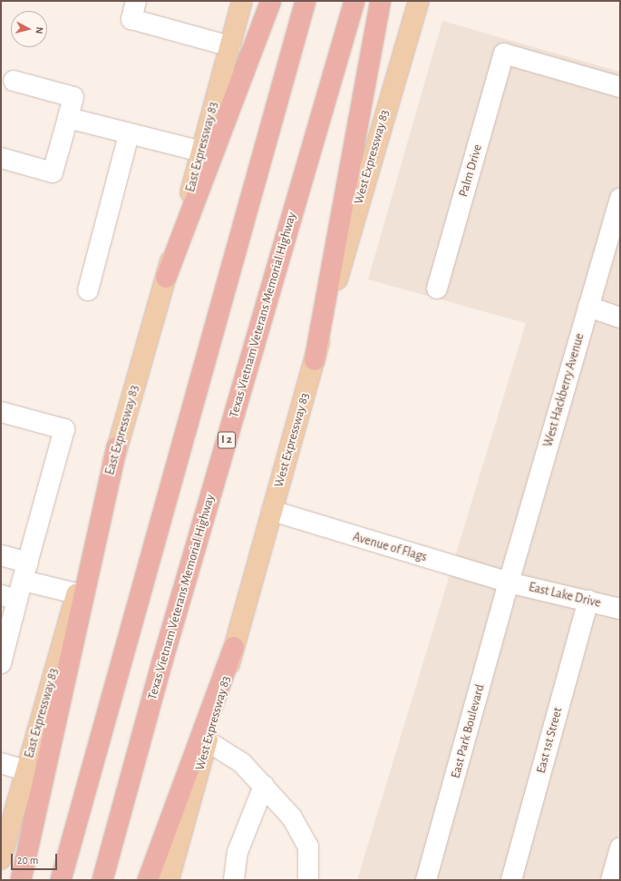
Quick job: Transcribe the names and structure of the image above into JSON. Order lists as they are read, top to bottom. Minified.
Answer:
{"streets":{"highway":["Texas Vietnam Veterans Memorial Highway","I 2"],"main road":["East Expressway 83","West Expressway 83"],"street":["Palm Drive","West Hackberry Avenue","Avenue of Flags","East Lake Drive","East Park Boulevard","East 1st Street"]},"crossings":[["West Expressway 83","Avenue of Flags"],["West Hackberry Avenue","Avenue of Flags"],["West Hackberry Avenue","East Lake Drive"],["West Hackberry Avenue","East Park Boulevard"],["Avenue of Flags","East Lake Drive"],["Avenue of Flags","East Park Boulevard"],["East Lake Drive","East Park Boulevard"],["East Lake Drive","East 1st Street"]],"scale_bar":"20 m","north":"right"}
